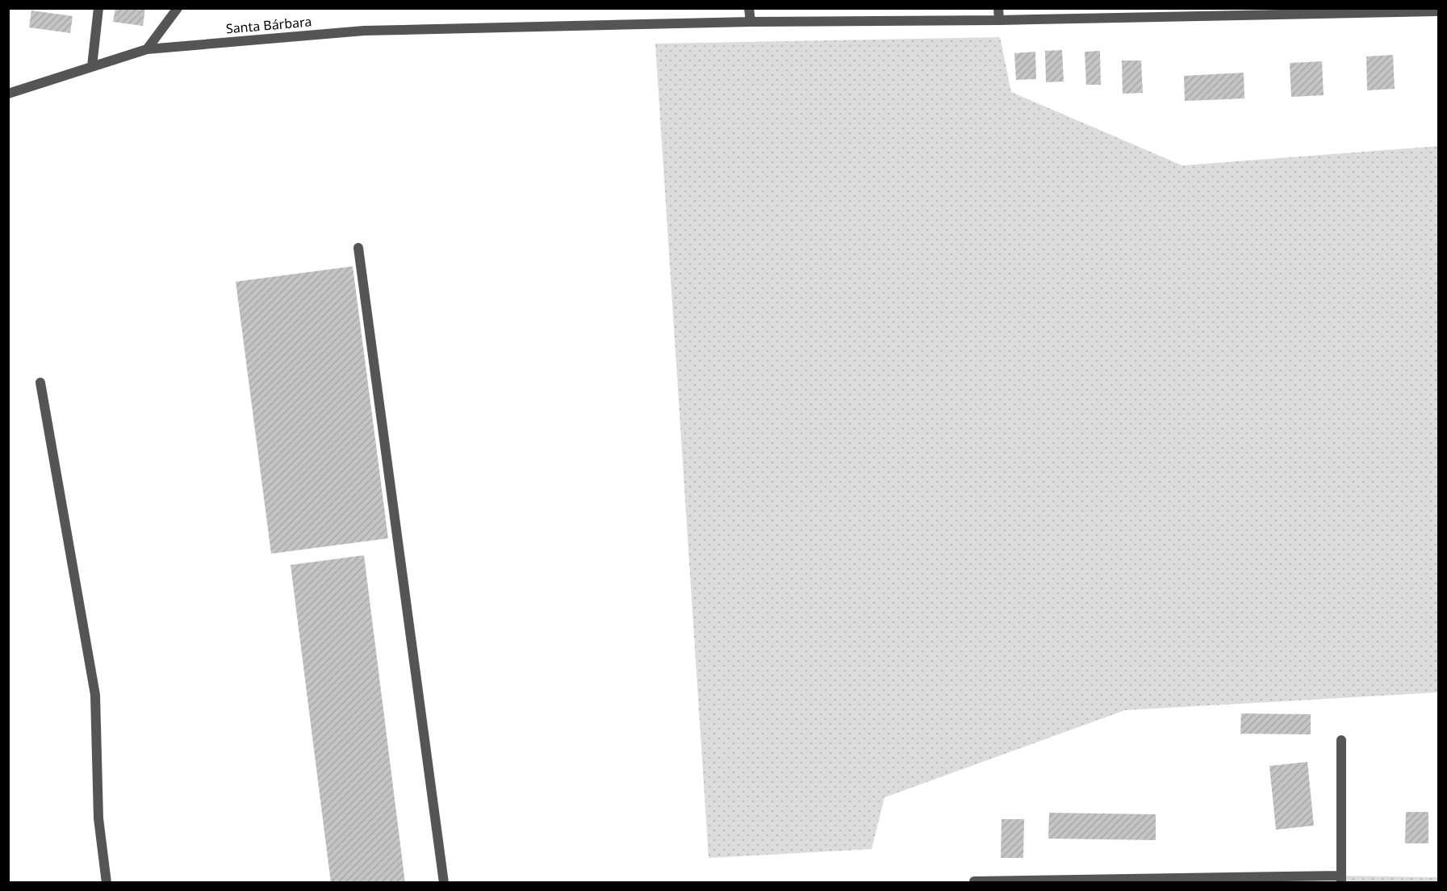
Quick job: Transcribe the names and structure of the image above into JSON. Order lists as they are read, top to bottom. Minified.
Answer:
{"streets":{"street":["Santa Bárbara"]}}
